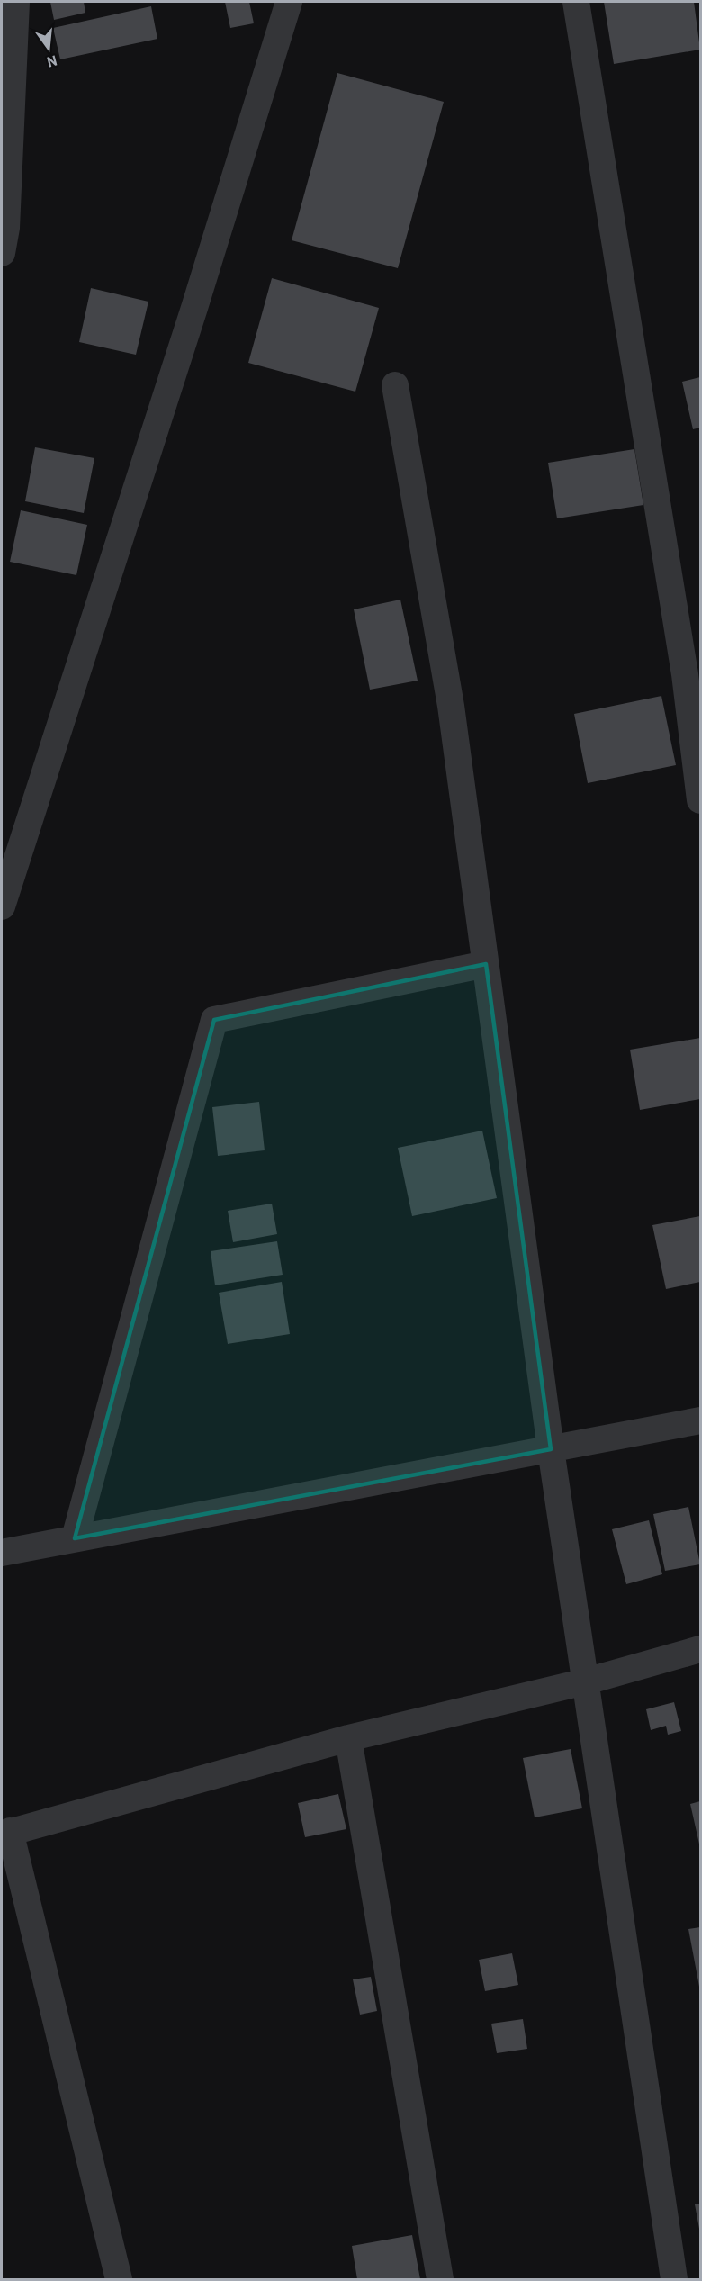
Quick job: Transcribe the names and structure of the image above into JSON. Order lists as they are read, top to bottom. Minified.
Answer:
{"north":"bottom"}
